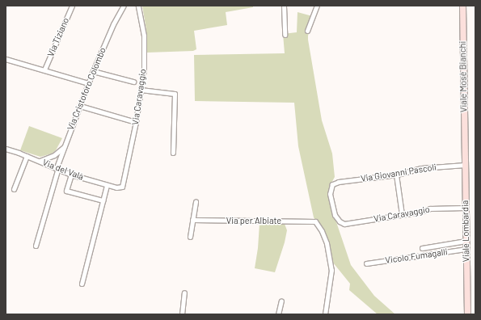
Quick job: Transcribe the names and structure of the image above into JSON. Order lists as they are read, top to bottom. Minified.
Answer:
{"streets":{"main road":["Viale Mosè Bianchi","Viale Lombardia"],"street":["Via Tiziano","Via Cristoforo Colombo","Via Caravaggio","Via del Valà","Via Giovanni Pascoli","Via per Albiate","Vicolo Fumagalli"]},"crossings":[["Viale Mosè Bianchi","Viale Lombardia"],["Via Cristoforo Colombo","Via del Valà"],["Via Caravaggio","Via del Valà"],["Via Caravaggio","Via Giovanni Pascoli"],["Via Caravaggio","Viale Lombardia"],["Via Giovanni Pascoli","Viale Lombardia"],["Viale Lombardia","Vicolo Fumagalli"]]}
